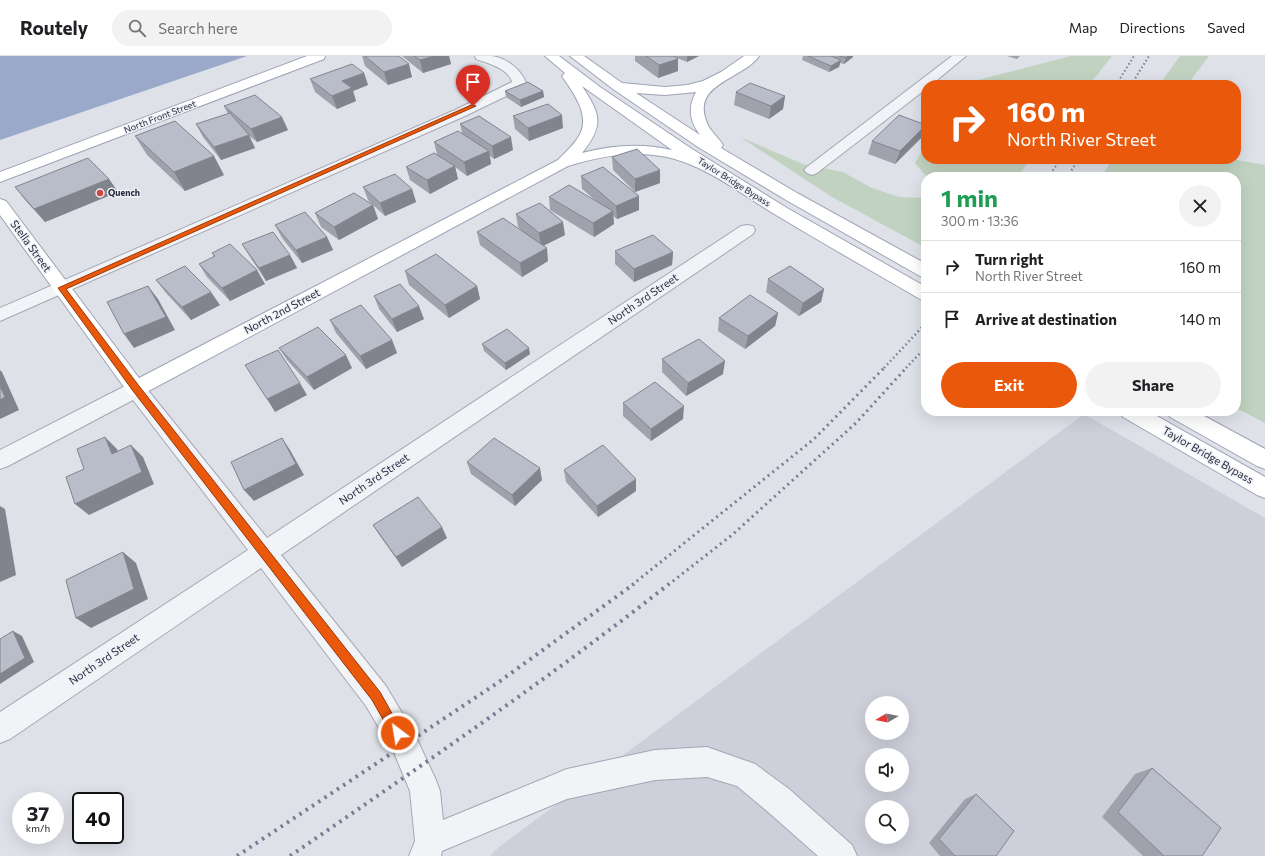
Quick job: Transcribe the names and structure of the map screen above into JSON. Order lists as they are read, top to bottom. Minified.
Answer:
{"streets":{"main road":["North Front Street","Taylor Bridge Bypass","Stella Street","North 2nd Street"],"street":["North 3rd Street"]},"crossings":[["Stella Street","North 3rd Street"],["Stella Street","North 2nd Street"]],"places":["Quench"],"north":"left","page":{"header":"Routely","search":"Search here","nav":["Map","Directions","Saved"],"turn":["160 m","North River Street"],"heading":["1 min","300 m · 13:36"],"list":[{"name":"Turn right","note":"North River Street","value":"160 m"},{"name":"Arrive at destination","value":"140 m"}],"buttons":["Exit","Share"],"speed":"37 km/h","limit":"40"}}
